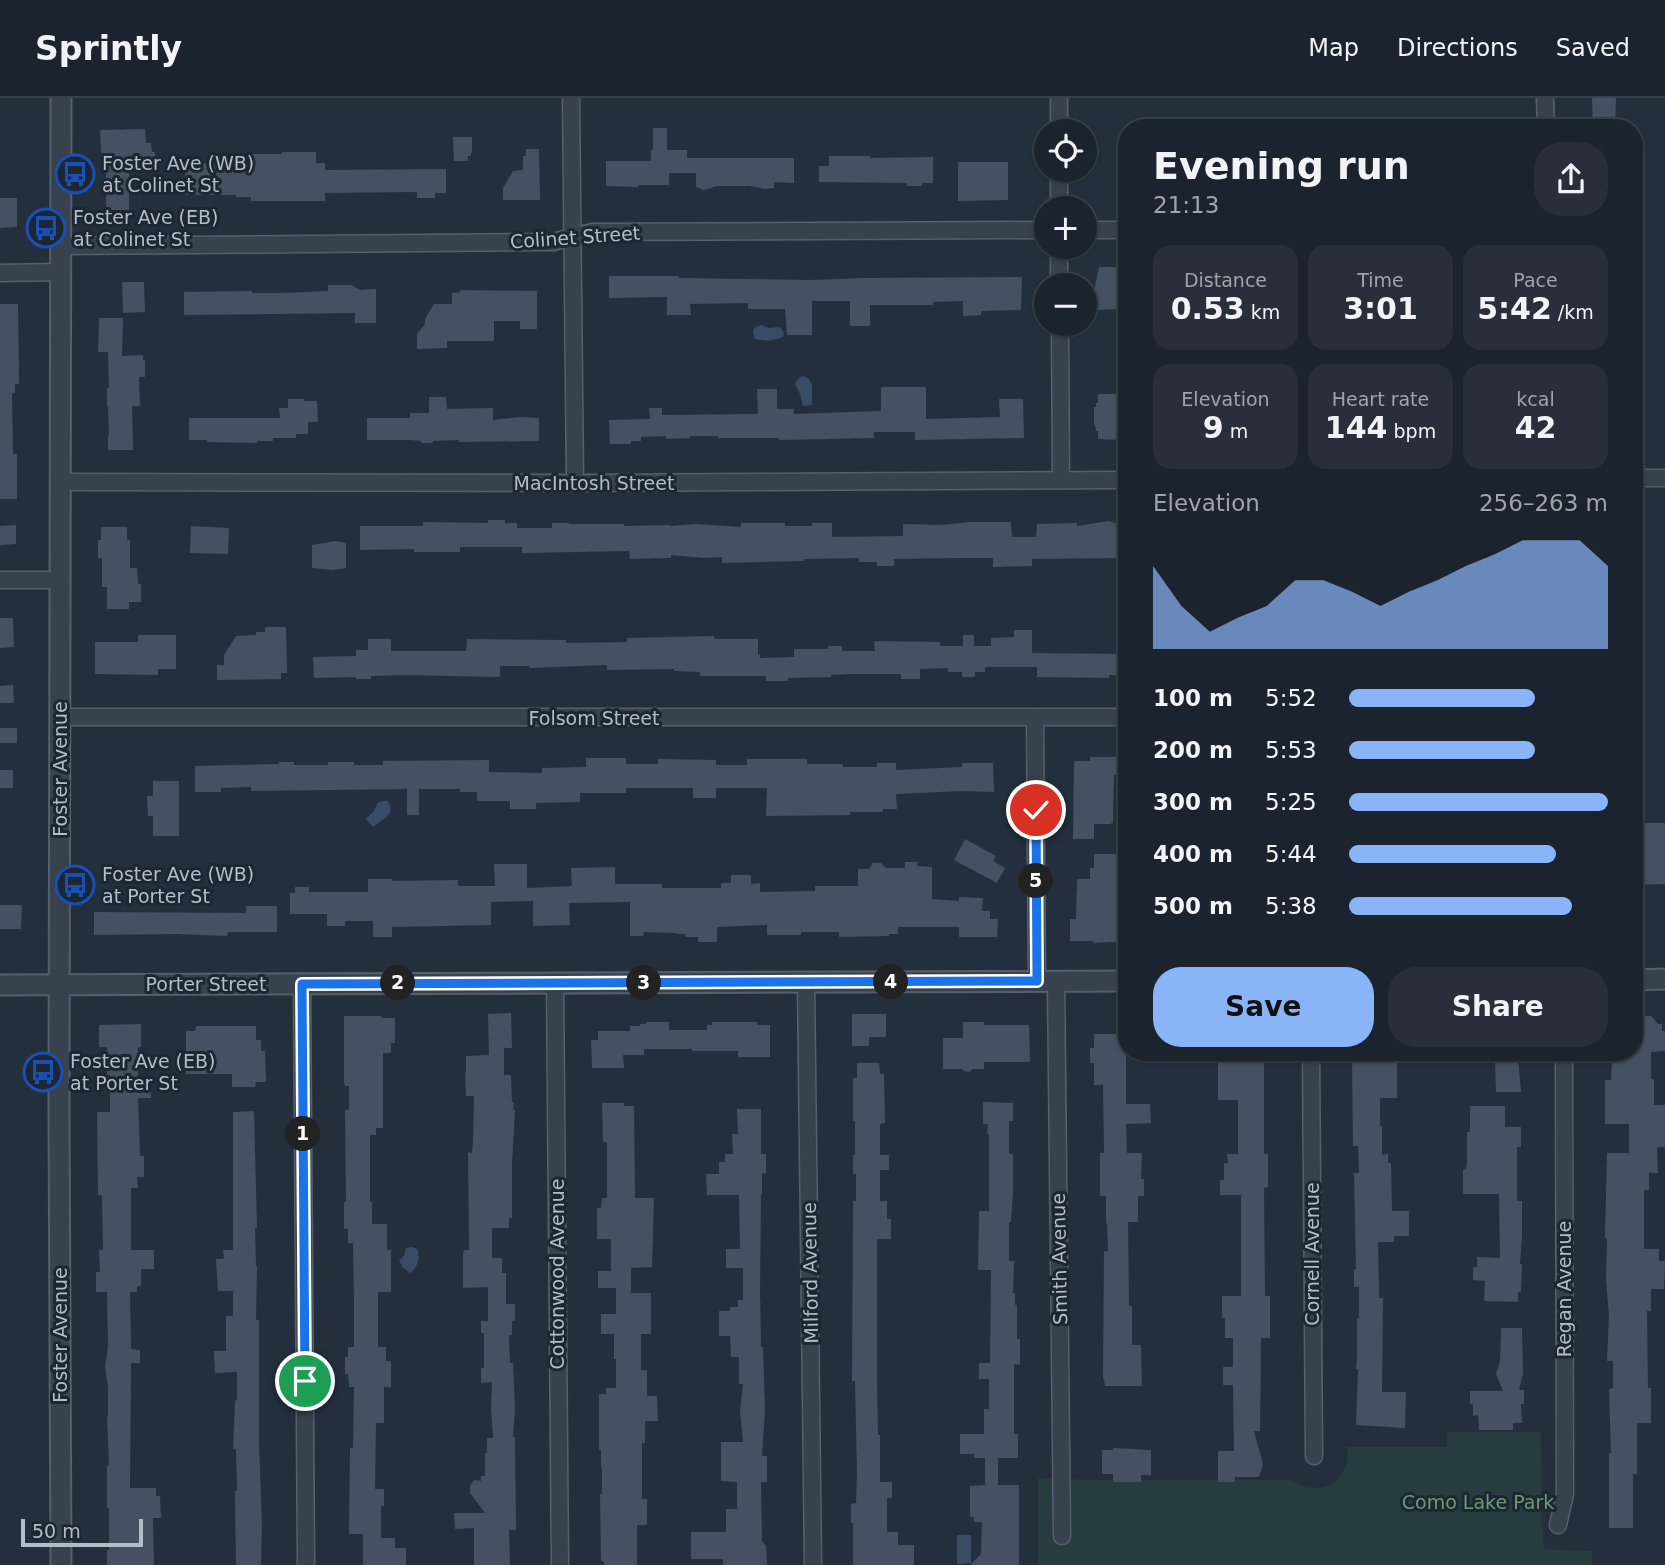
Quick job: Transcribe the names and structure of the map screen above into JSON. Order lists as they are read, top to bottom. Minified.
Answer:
{"streets":{"street":["Colinet Street","MacIntosh Street","Folsom Street","Foster Avenue","Porter Street","Cornell Avenue","Smith Avenue","Milford Avenue","Cottonwood Avenue","Regan Avenue"]},"crossings":[["Colinet Street","Foster Avenue"],["MacIntosh Street","Foster Avenue"],["Folsom Street","Foster Avenue"],["Folsom Street","Smith Avenue"],["Foster Avenue","Porter Street"],["Porter Street","Smith Avenue"],["Porter Street","Milford Avenue"],["Porter Street","Cottonwood Avenue"]],"parks":["Como Lake Park"],"places":{"bus stop":["Foster Ave (WB) at Colinet St","Foster Ave (EB) at Colinet St","Foster Ave (WB) at Porter St","Foster Ave (EB) at Porter St"]},"scale_bar":"50 m","page":{"header":"Sprintly","nav":["Map","Directions","Saved"],"map_buttons":["+","−"],"heading":["Evening run","21:13"],"stats":[["Distance","0.53 km"],["Time","3:01"],["Pace","5:42 /km"],["Elevation","9 m"],["Heart rate","144 bpm"],["kcal","42"]],"chart":["Elevation","256–263 m"],"list":[{"name":"100 m","note":"5:52"},{"name":"200 m","note":"5:53"},{"name":"300 m","note":"5:25"},{"name":"400 m","note":"5:44"},{"name":"500 m","note":"5:38"}],"pins":["5","4","2","3","1"],"buttons":["Save","Share"],"scale":"50 m"}}
